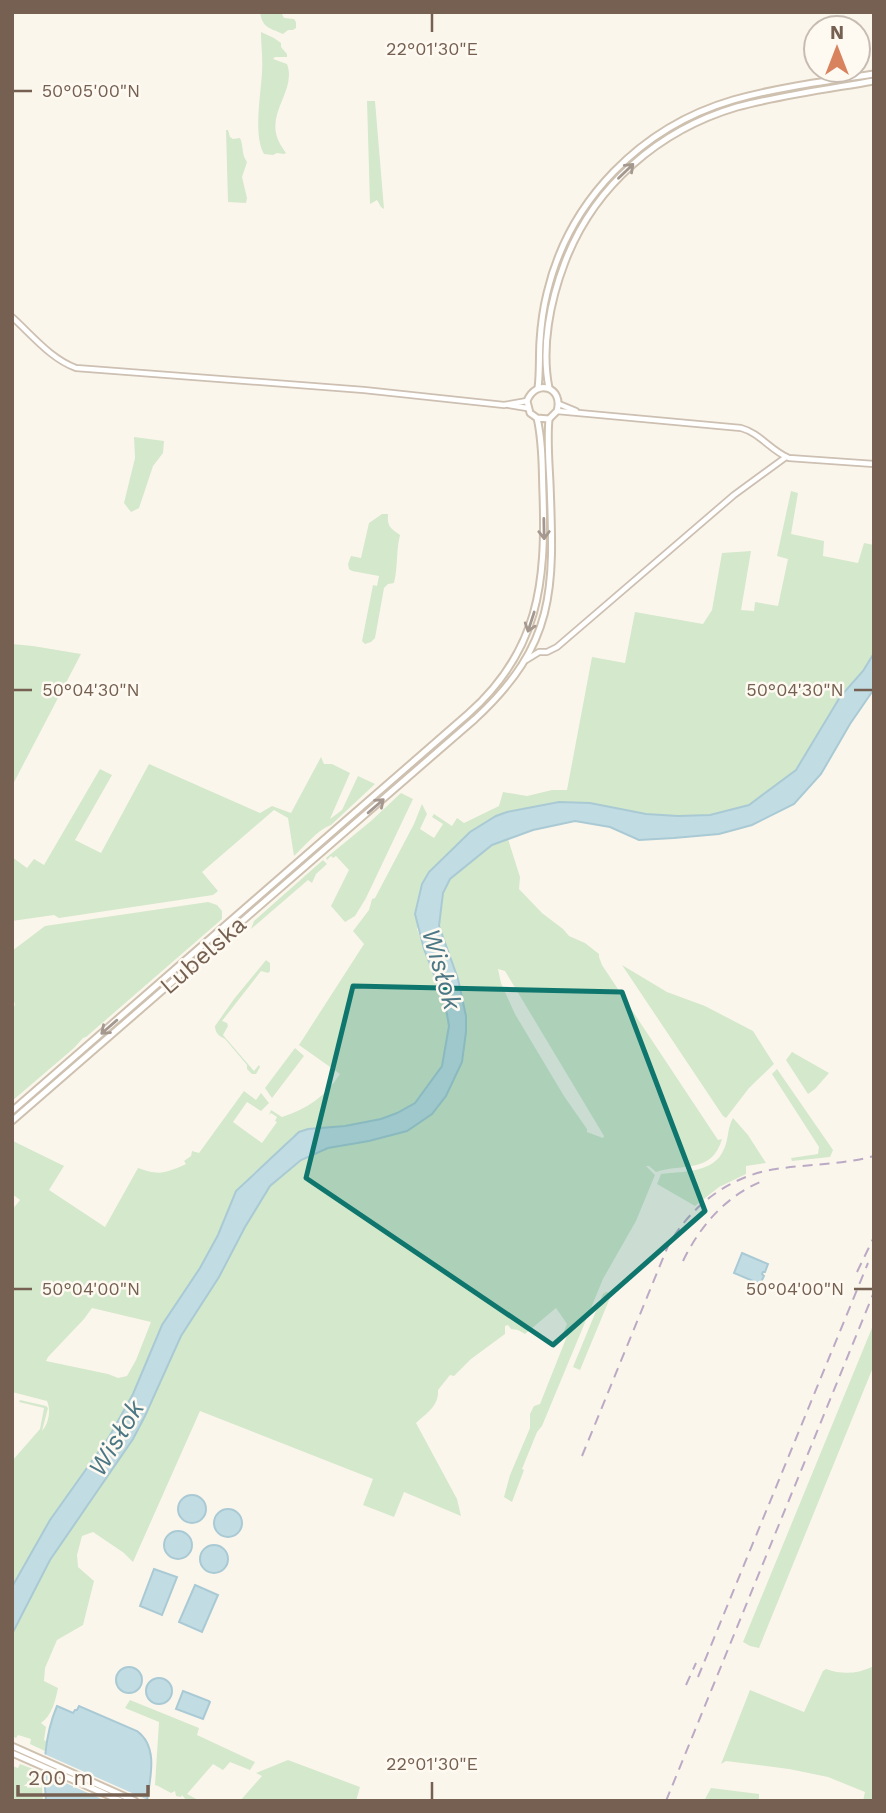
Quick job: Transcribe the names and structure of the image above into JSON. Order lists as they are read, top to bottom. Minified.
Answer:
{"streets":{"main road":["Lubelska"]},"water":["Wisłok"],"scale_bar":"200 m","north":"top","coordinates":["22°01'30\"E","50°05'00\"N","50°04'30\"N","50°04'00\"N"]}
